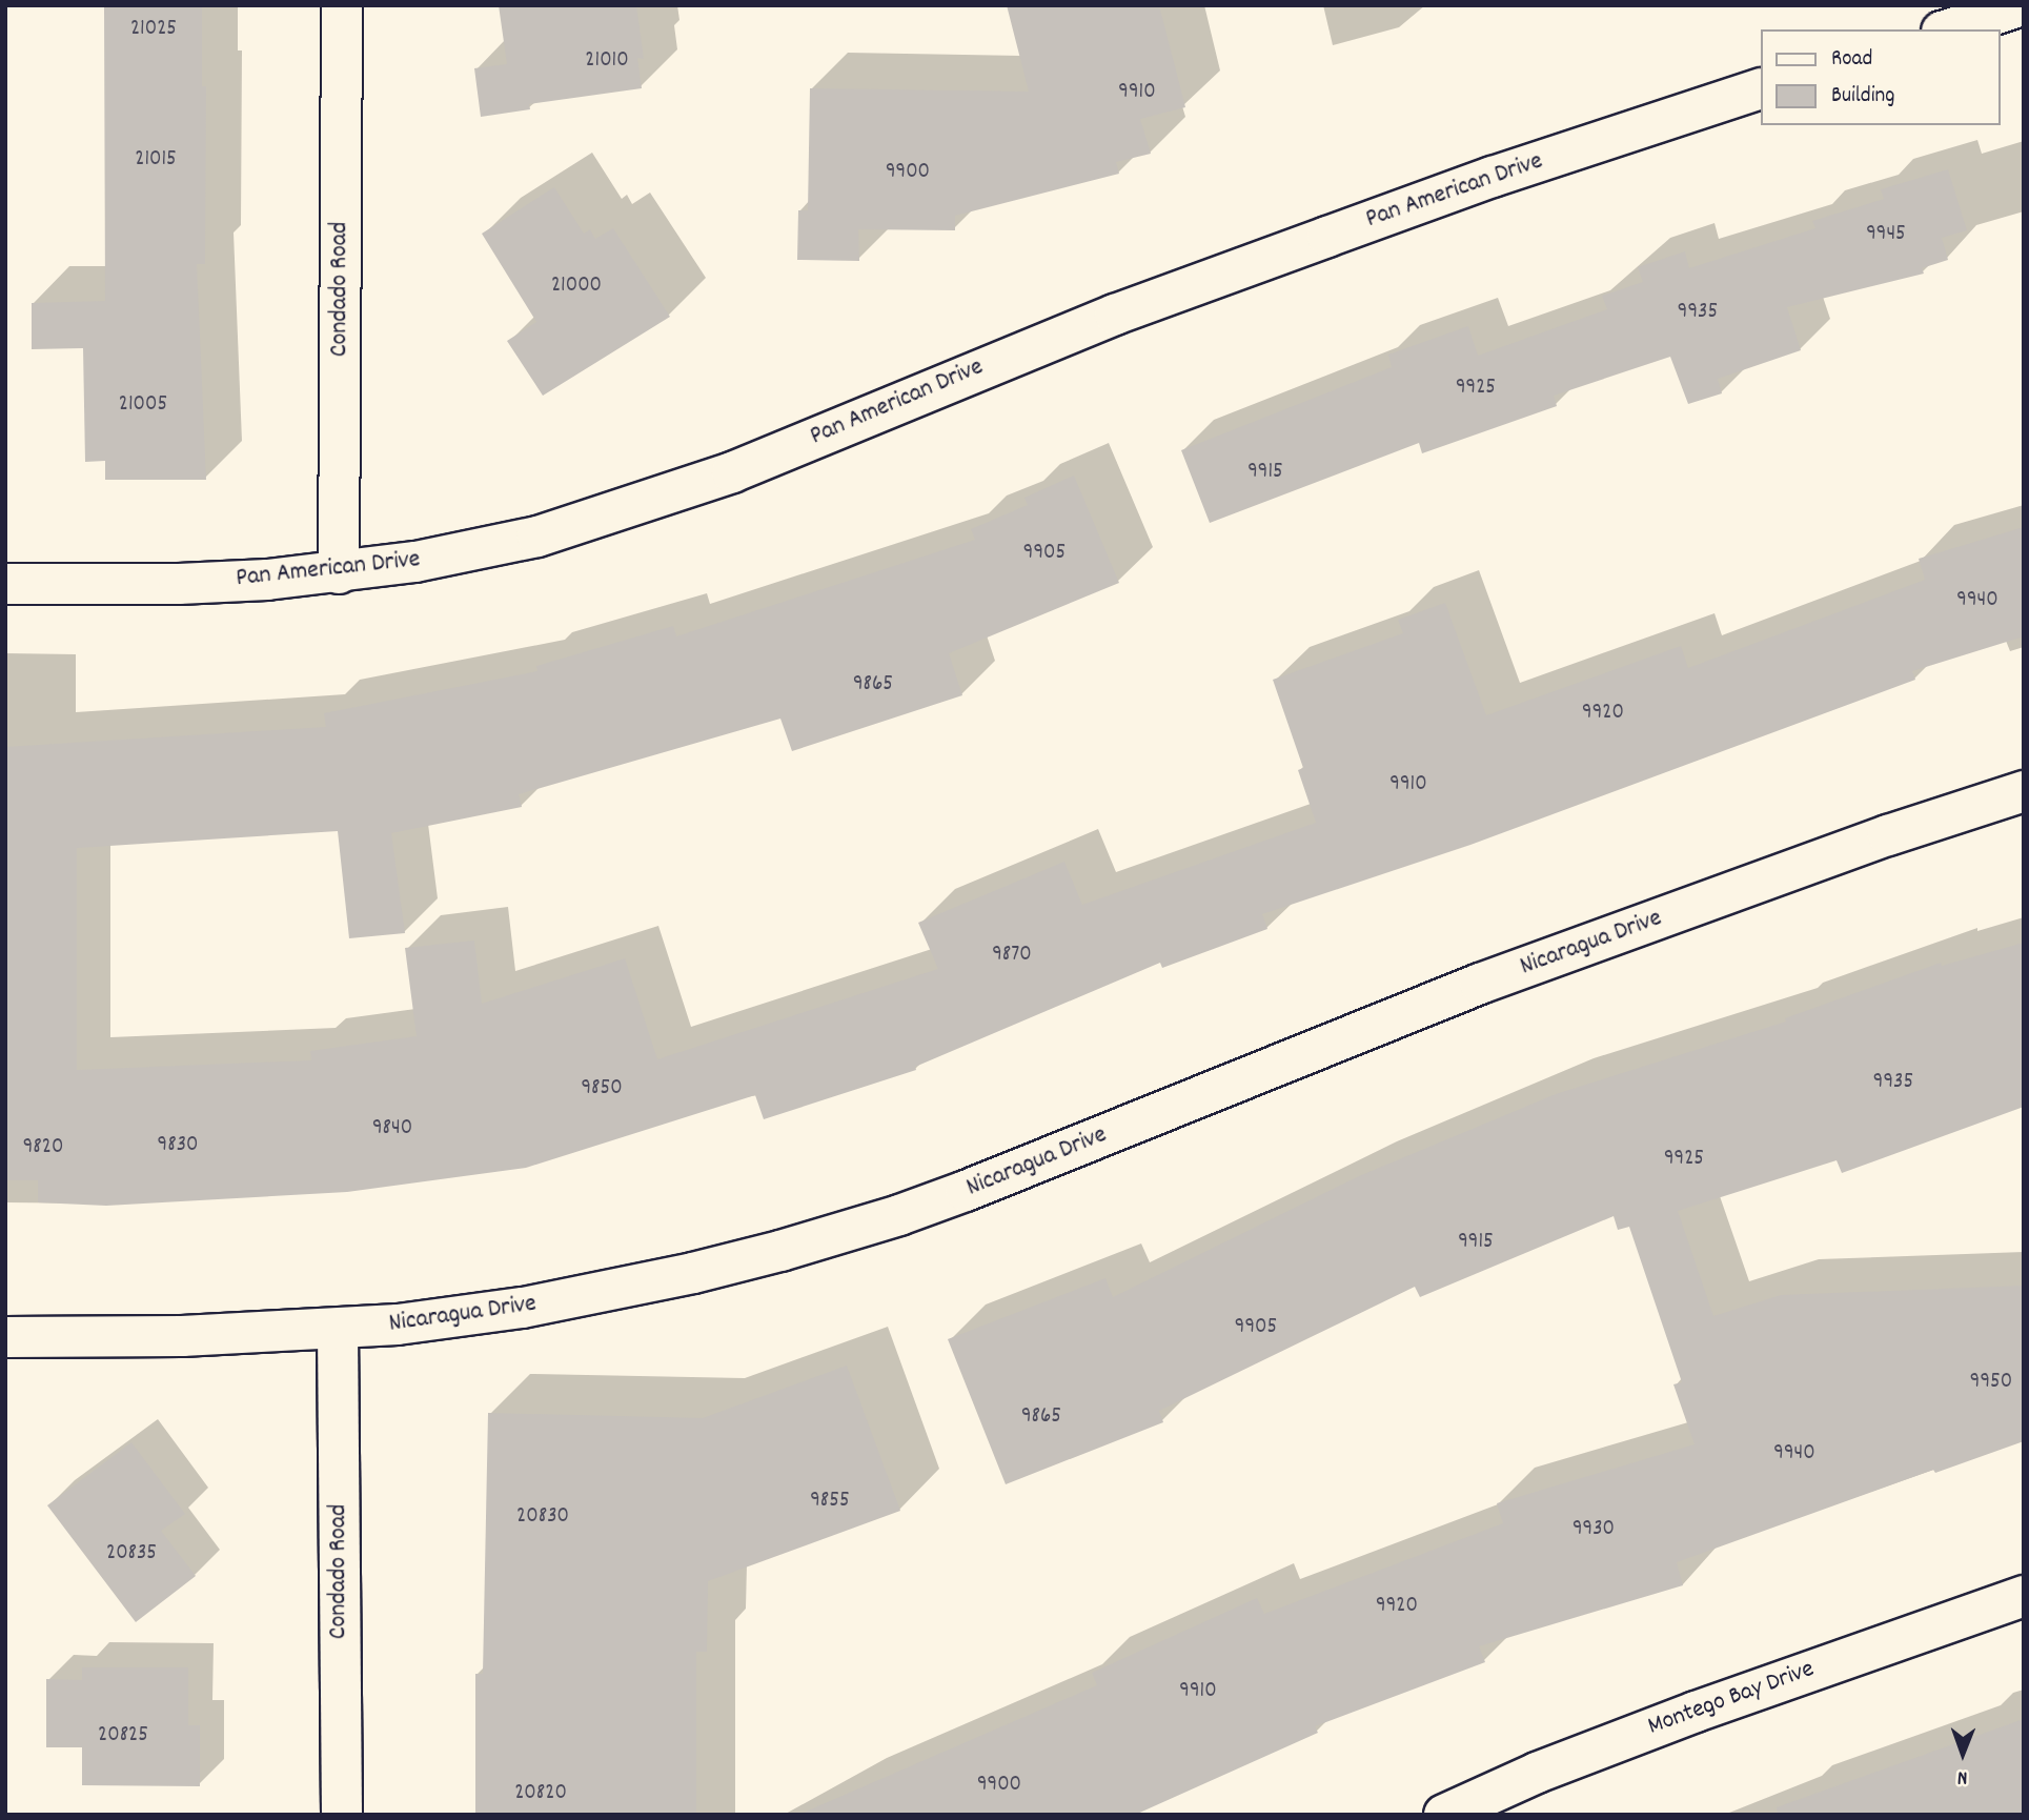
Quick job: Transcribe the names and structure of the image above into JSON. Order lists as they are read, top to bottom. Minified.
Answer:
{"streets":{"street":["Pan American Drive","Condado Road","Nicaragua Drive","Montego Bay Drive"]},"crossings":[["Pan American Drive","Condado Road"],["Condado Road","Nicaragua Drive"]],"house_numbers":["21025","21010","9910","21015","9900","9945","21000","9935","9925","21005","9915","9905","9940","9865","9920","9910","9870","9935","9850","9840","9830","9820","9925","9915","9905","9950","9865","9940","9855","20830","9930","20835","9920","9910","20825","9900","20820"],"legend":["Road","Building"],"north":"bottom"}
